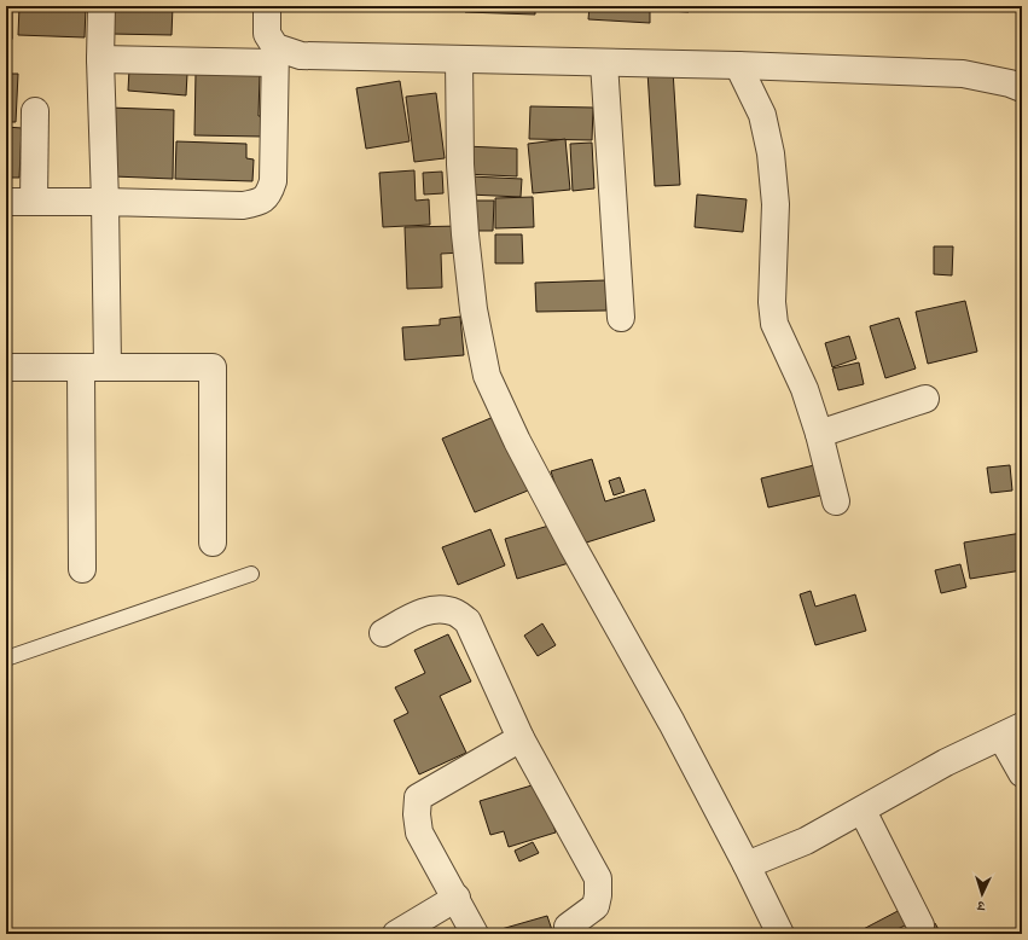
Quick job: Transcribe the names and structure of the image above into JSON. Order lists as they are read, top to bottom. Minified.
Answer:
{"north":"bottom"}
